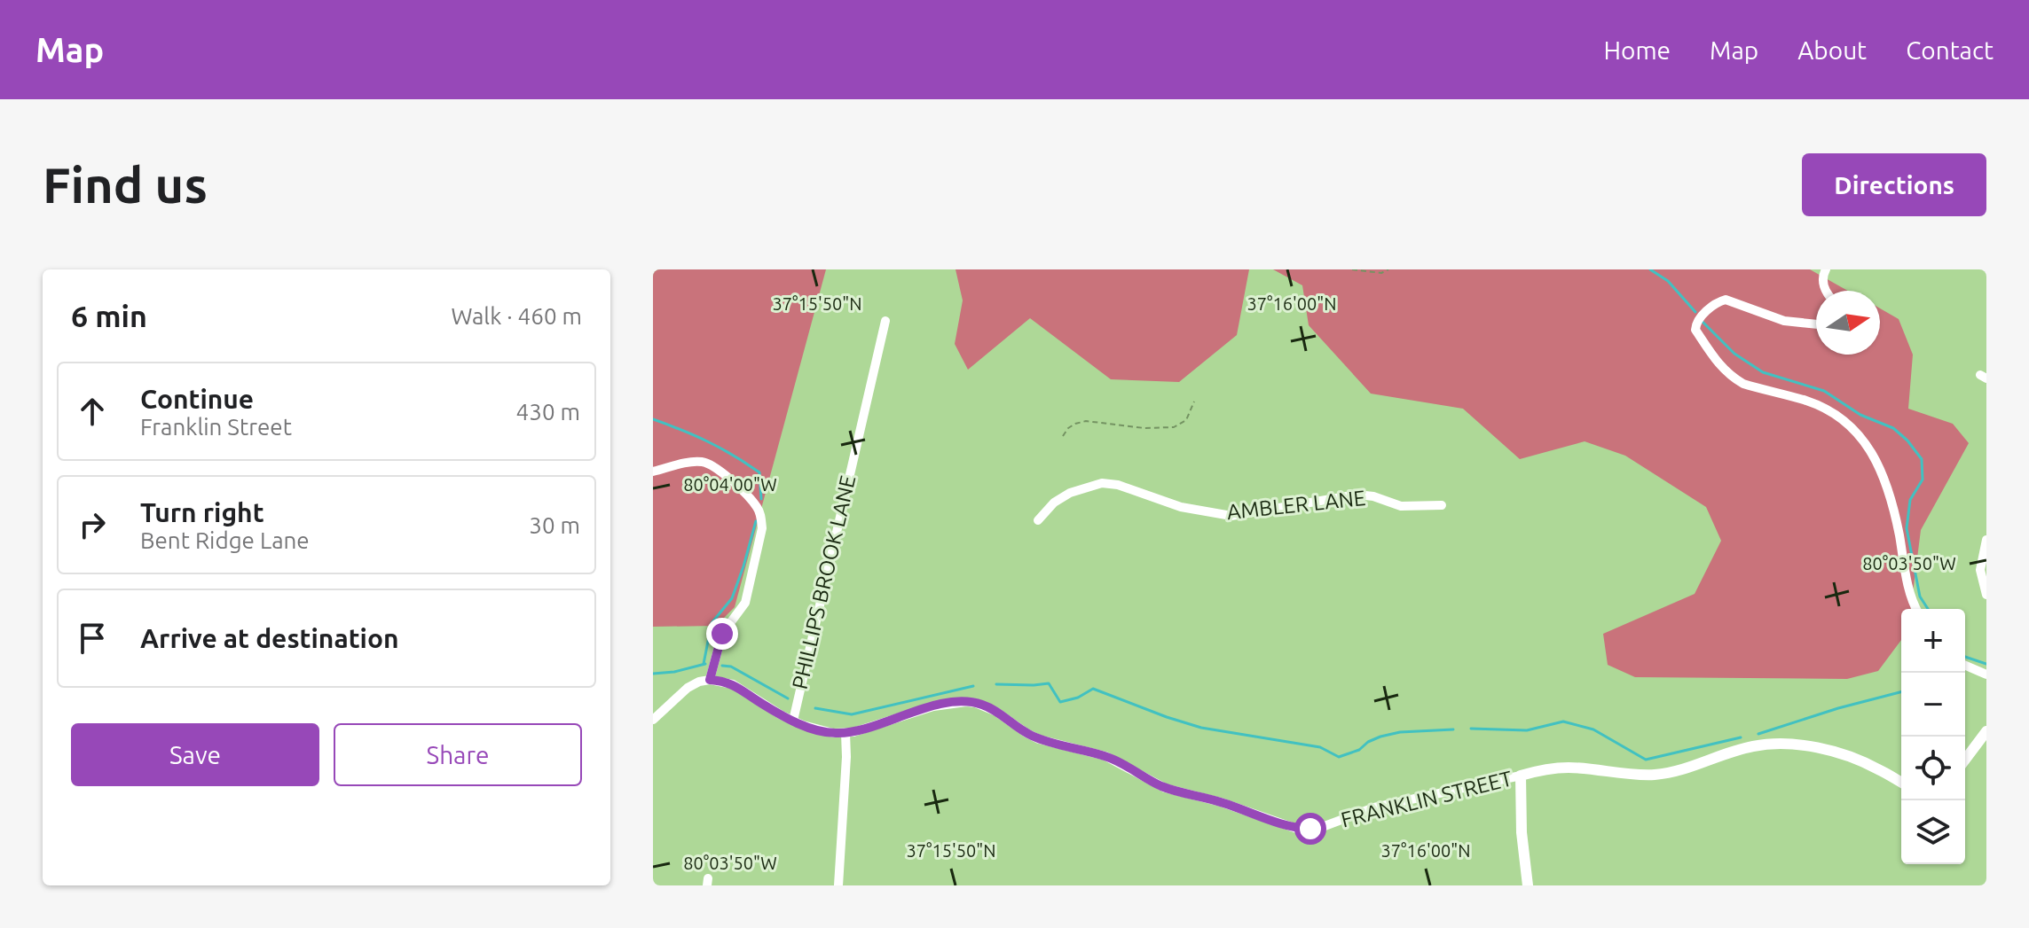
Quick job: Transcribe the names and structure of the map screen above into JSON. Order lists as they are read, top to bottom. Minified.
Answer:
{"streets":{"street":["AMBLER LANE","PHILLIPS BROOK LANE","FRANKLIN STREET"]},"crossings":[["PHILLIPS BROOK LANE","FRANKLIN STREET"]],"north":"right","page":{"header":"Map","nav":["Home","Map","About","Contact"],"buttons":["Directions",["Save","Share"]],"title":"Find us","heading":["6 min","Walk · 460 m"],"list":[["Continue","Franklin Street","430 m"],["Turn right","Bent Ridge Lane","30 m"],"Arrive at destination"],"map_buttons":["+","−"]},"coordinates":["37°15'50\"N","37°16'00\"N","80°04'00\"W","80°03'50\"W"]}
